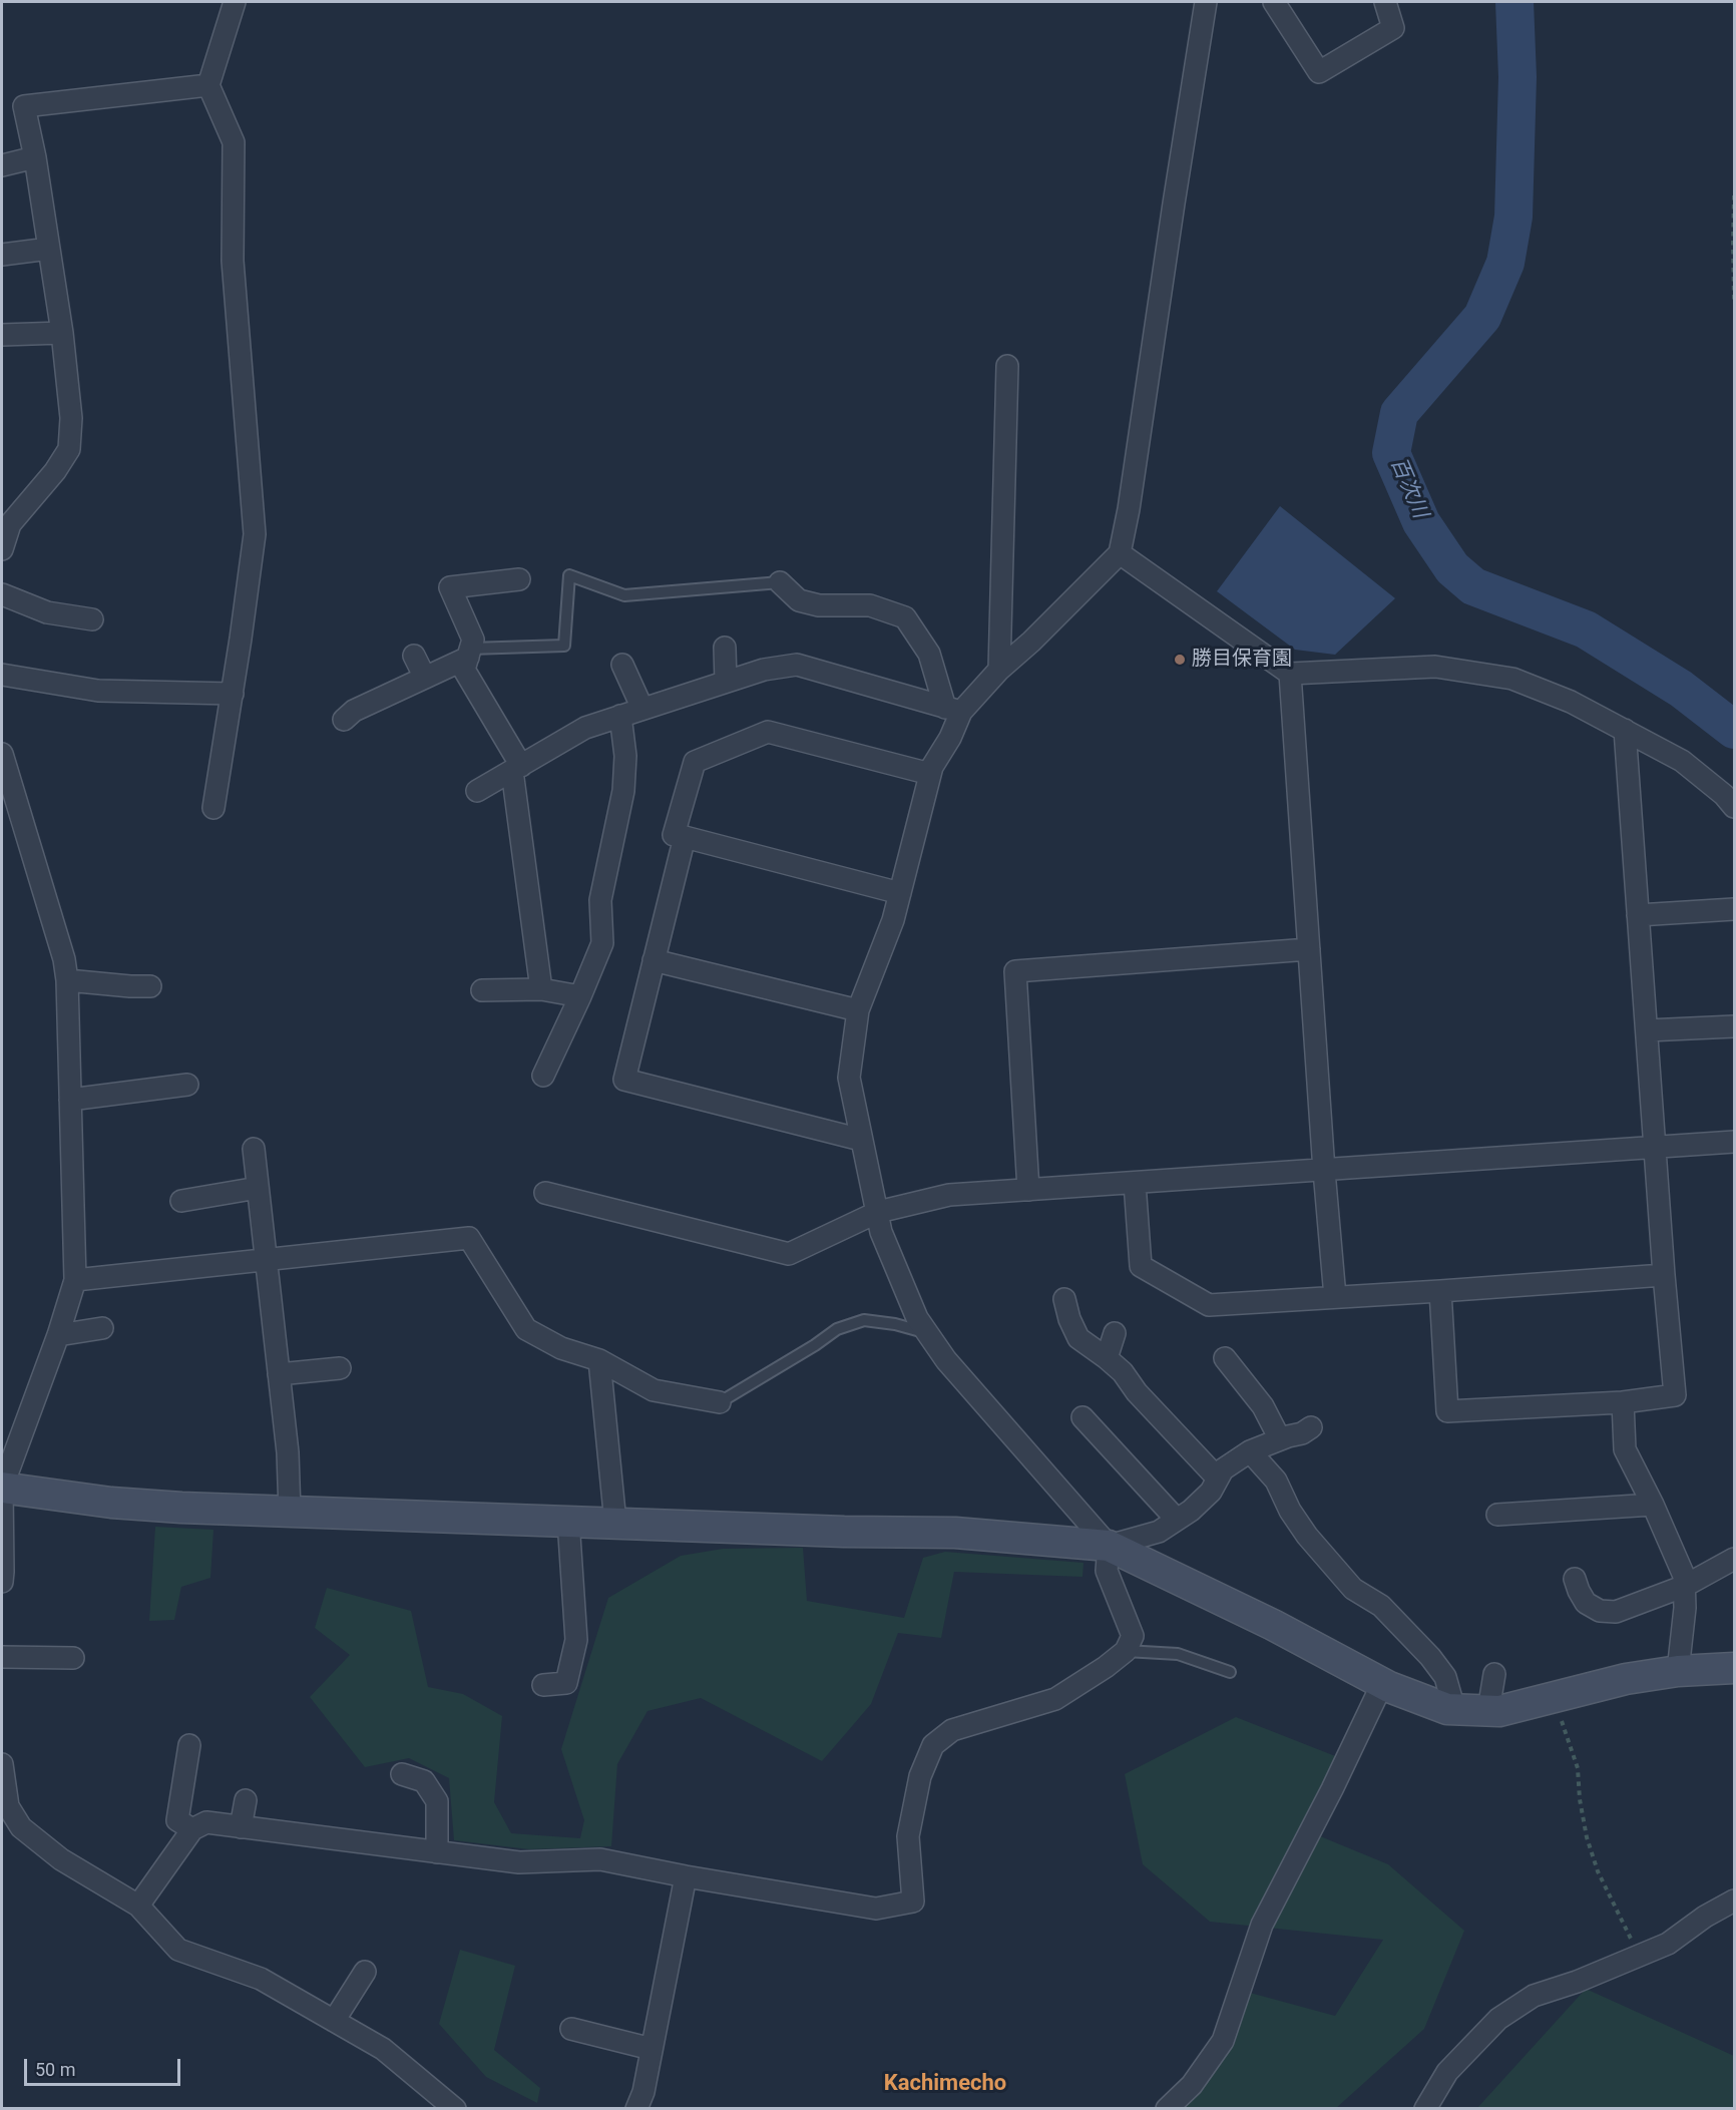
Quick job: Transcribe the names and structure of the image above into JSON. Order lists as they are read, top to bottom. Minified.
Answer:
{"districts":["Kachimecho"],"water":["百次川"],"places":["勝目保育園"],"scale_bar":"50 m"}
